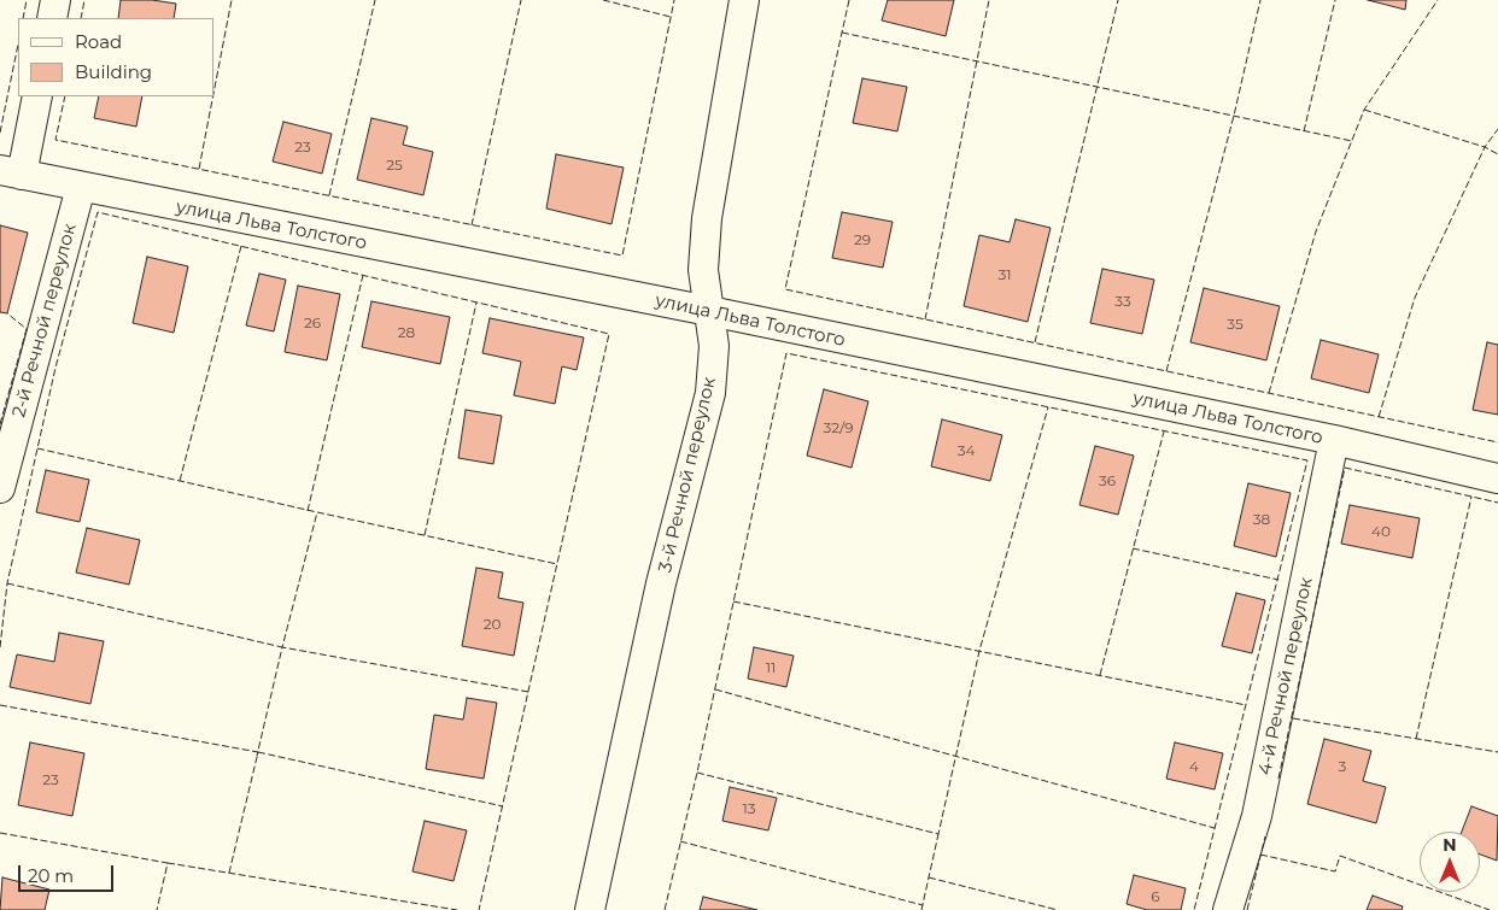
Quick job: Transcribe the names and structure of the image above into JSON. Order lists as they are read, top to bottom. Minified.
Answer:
{"streets":{"street":["улица Льва Толстого","2-й Речной переулок","3-й Речной переулок","4-й Речной переулок"]},"crossings":[["улица Льва Толстого","2-й Речной переулок"],["улица Льва Толстого","3-й Речной переулок"],["улица Льва Толстого","4-й Речной переулок"]],"house_numbers":["23","25","29","31","33","26","35","28","32/9","34","36","38","40","20","11","4","3","23","13","6"],"legend":["Road","Building"],"scale_bar":"20 m","north":"top"}
